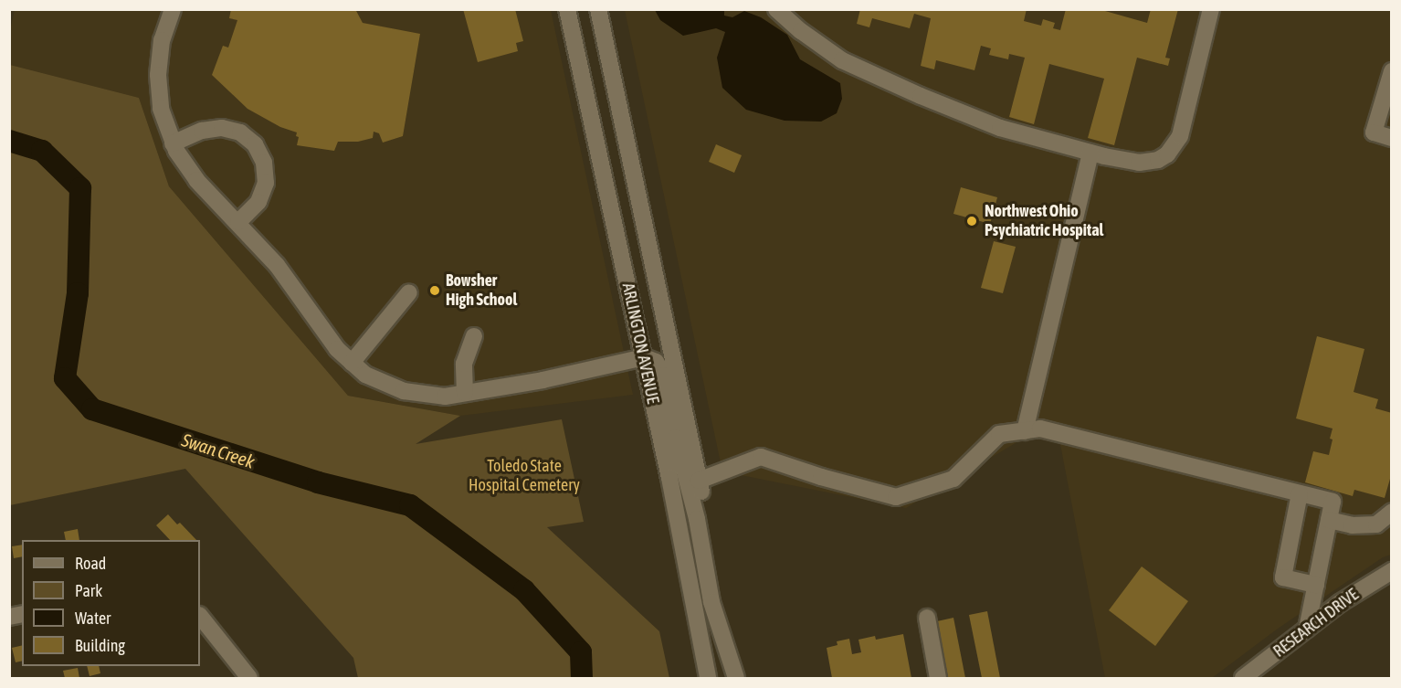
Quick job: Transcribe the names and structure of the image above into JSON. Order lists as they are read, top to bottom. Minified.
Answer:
{"streets":{"street":["ARLINGTON AVENUE","RESEARCH DRIVE"]},"water":["Swan Creek"],"parks":["Toledo State Hospital Cemetery"],"places":["Northwest Ohio Psychiatric Hospital","Bowsher High School"],"legend":["Road","Park","Water","Building"]}
